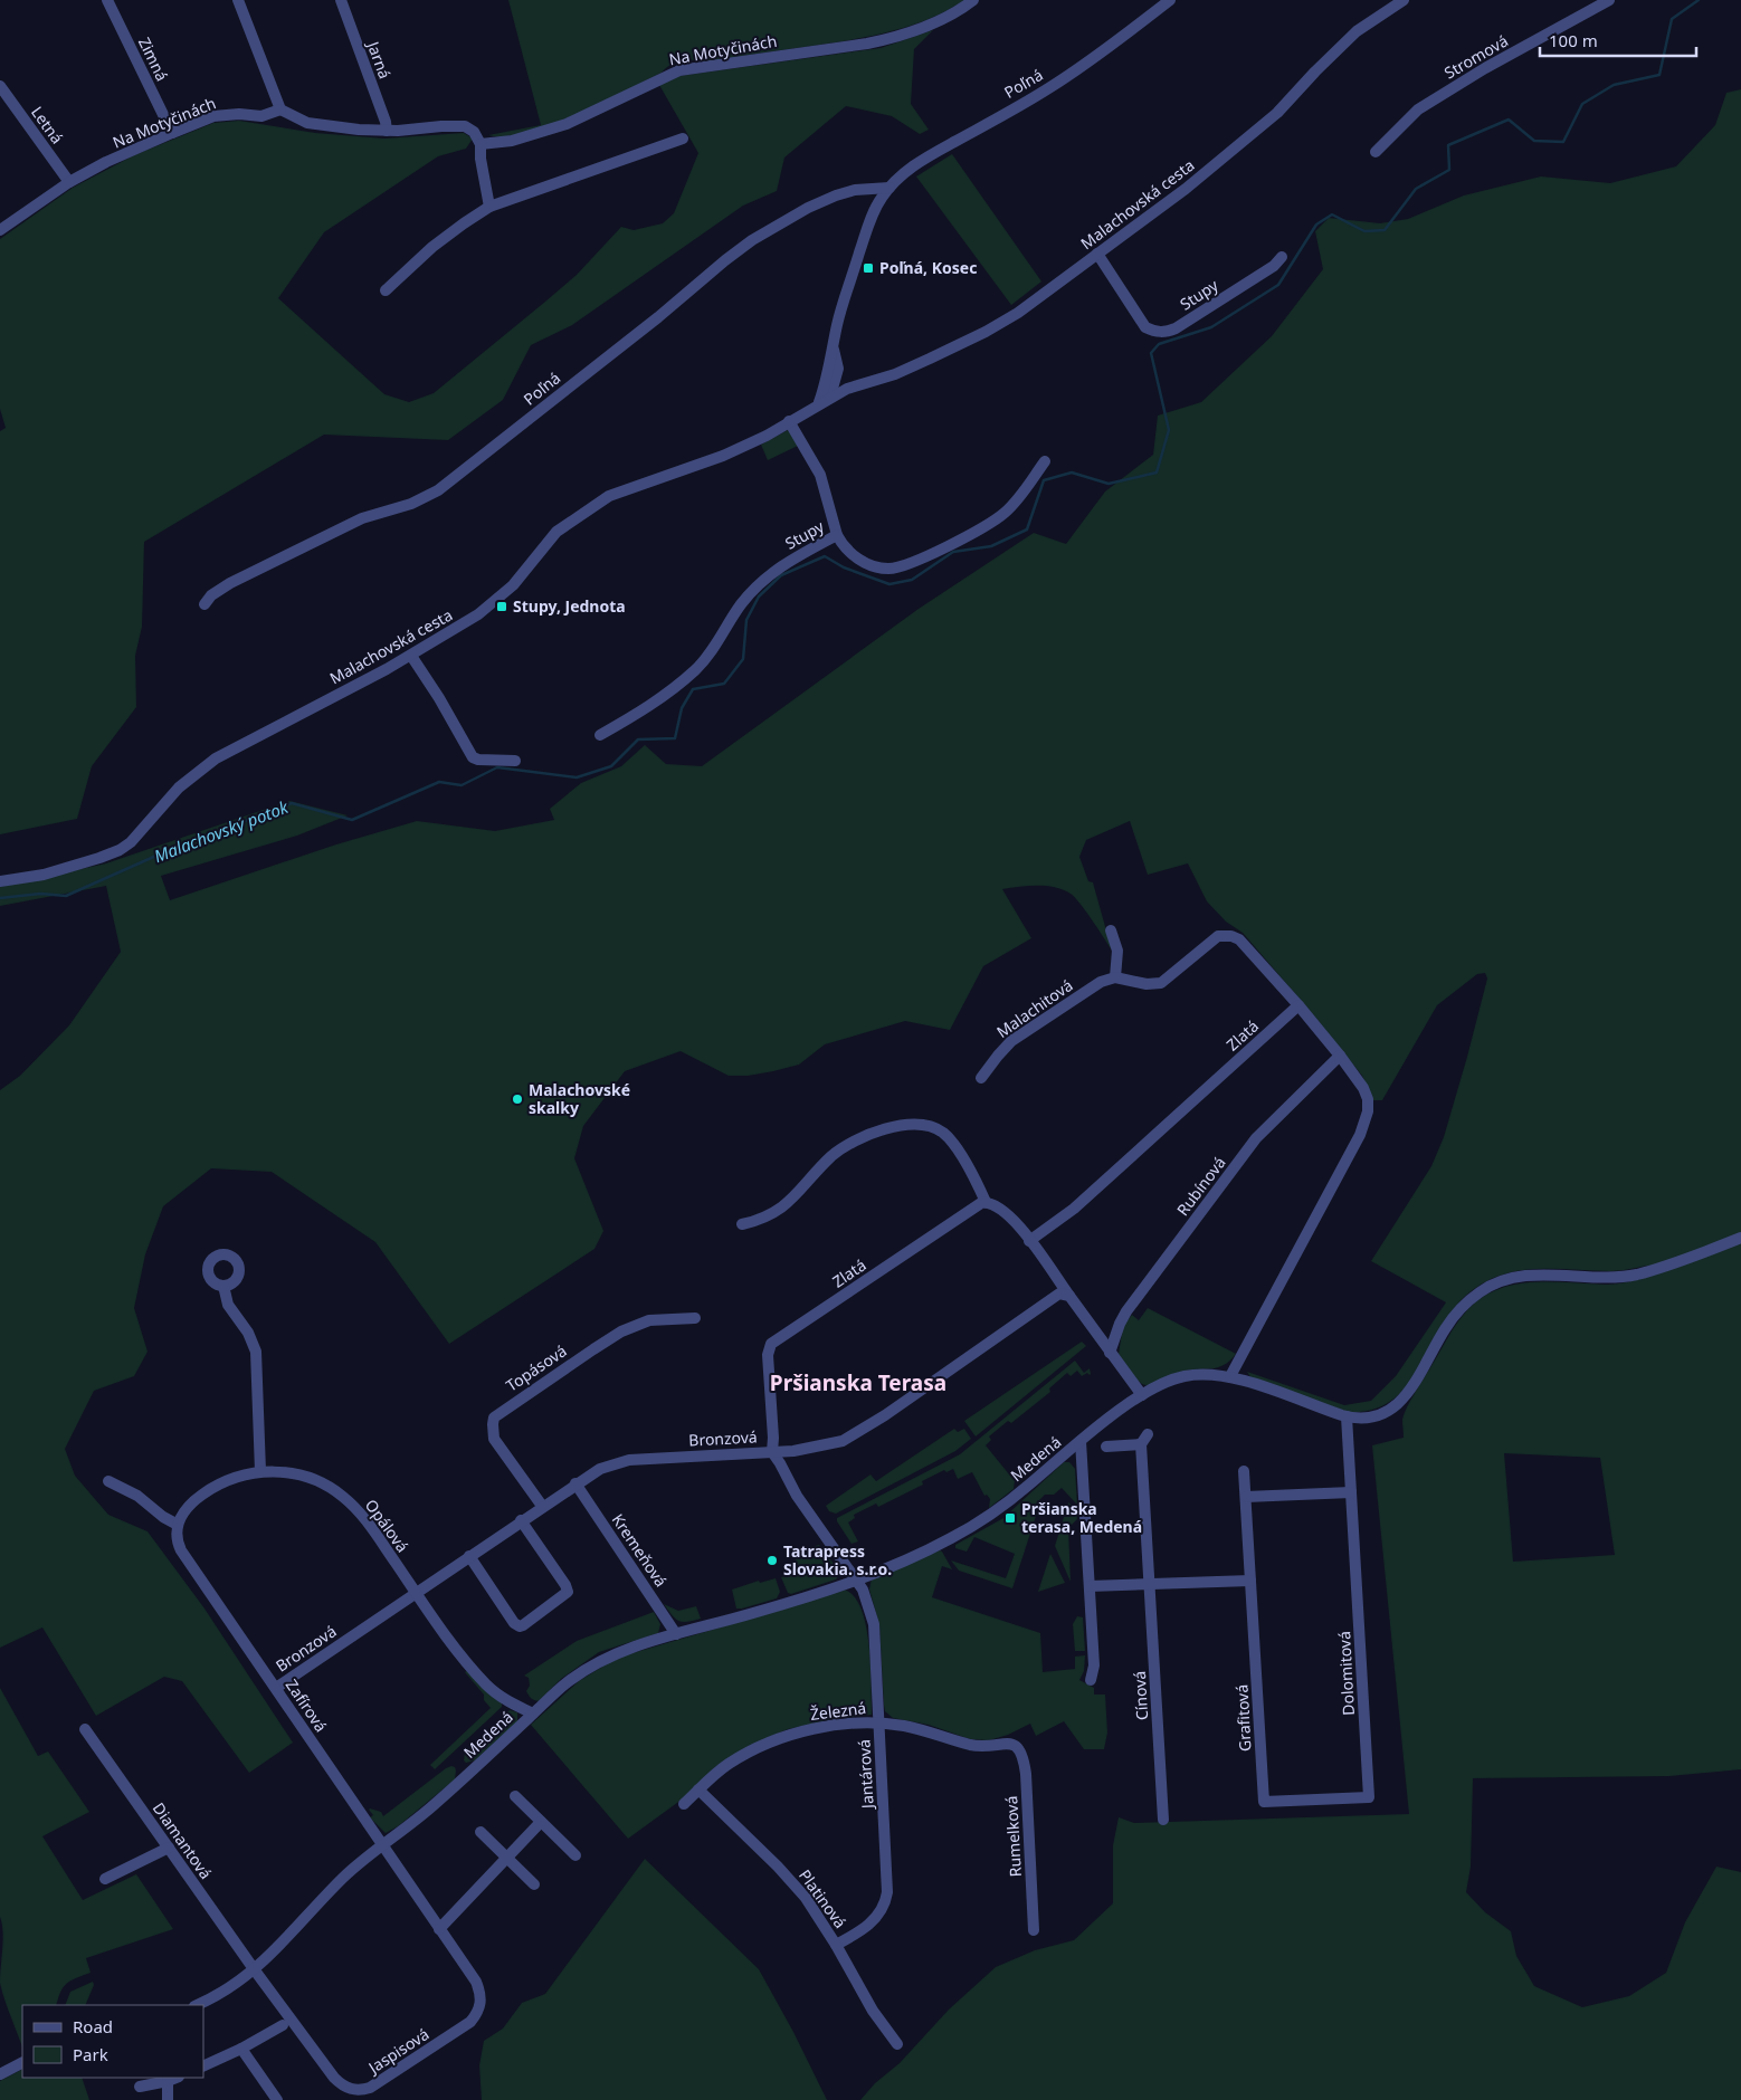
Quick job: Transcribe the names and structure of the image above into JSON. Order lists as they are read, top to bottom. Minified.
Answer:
{"streets":{"street":["Na Motyčinách","Stromová","Zimná","Jarná","Poľná","Letná","Malachovská cesta","Stupy","Malachitová","Zlatá","Rubínová","Topásová","Bronzová","Medená","Opálová","Kremeňová","Dolomitová","Cínová","Zafírová","Železná","Grafitová","Jantárová","Rumelková","Diamantová","Platinová","Jaspisová"]},"crossings":[["Na Motyčinách","Zimná"],["Na Motyčinách","Letná"],["Malachovská cesta","Stupy"],["Zlatá","Bronzová"],["Topásová","Bronzová"],["Bronzová","Opálová"],["Bronzová","Kremeňová"],["Bronzová","Zafírová"],["Medená","Kremeňová"],["Medená","Zafírová"],["Medená","Jantárová"],["Medená","Diamantová"],["Medená","Jaspisová"],["Opálová","Zafírová"],["Dolomitová","Grafitová"],["Zafírová","Jaspisová"],["Železná","Jantárová"],["Železná","Rumelková"],["Železná","Platinová"],["Jantárová","Platinová"],["Diamantová","Jaspisová"]],"districts":["Pršianska Terasa"],"water":["Malachovský potok"],"places":{"transit":["Poľná, Kosec","Stupy, Jednota","Pršianska terasa, Medená"],"other":["Malachovské skalky","Tatrapress Slovakia. s.r.o."]},"legend":["Road","Park"],"scale_bar":"100 m"}
